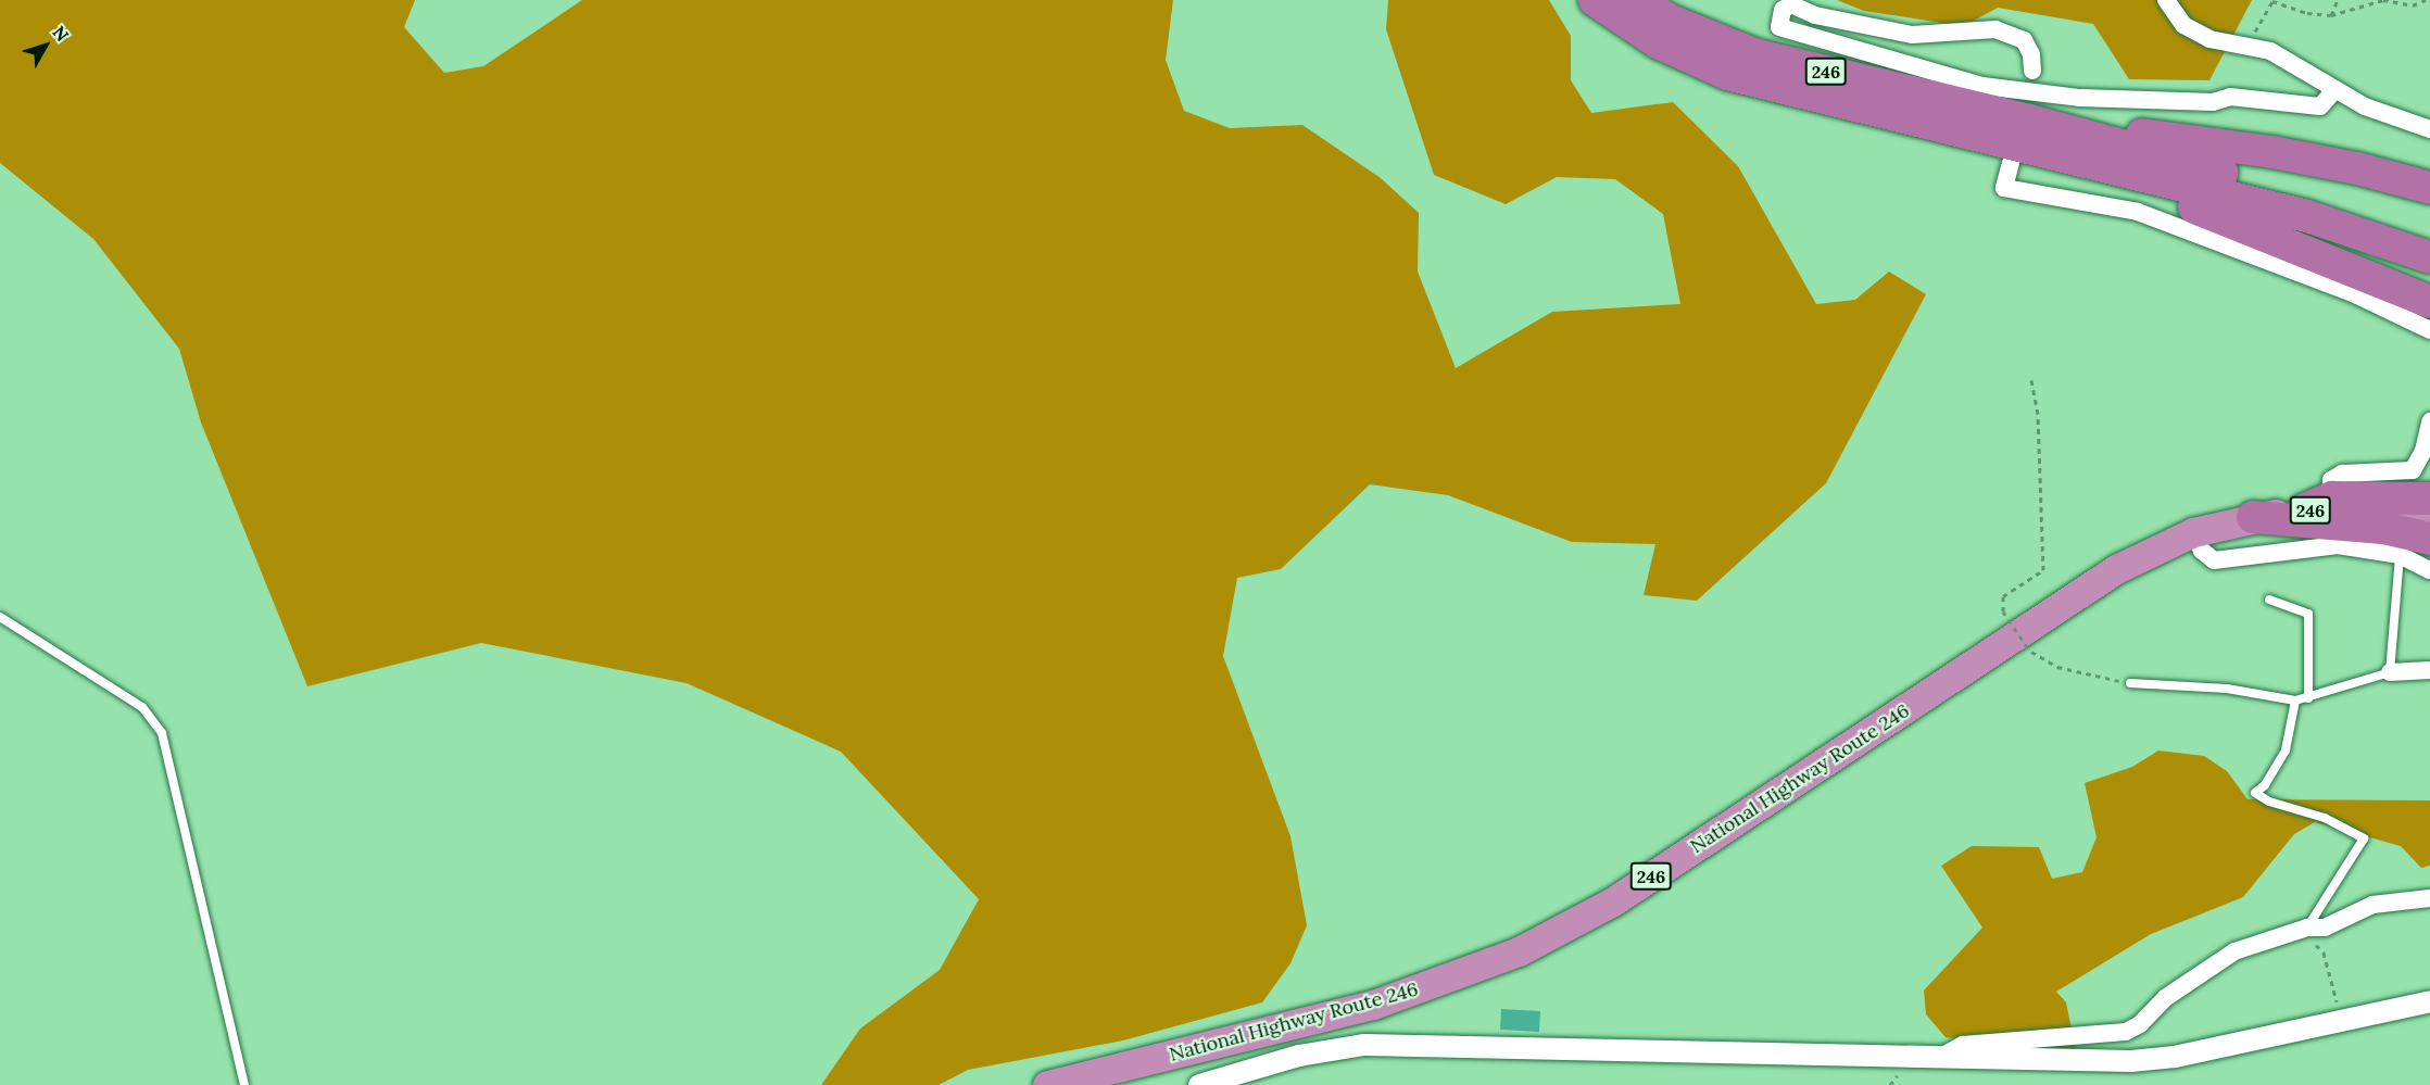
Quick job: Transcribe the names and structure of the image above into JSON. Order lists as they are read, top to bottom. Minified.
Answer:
{"streets":{"highway":["246","National Highway Route 246"]},"north":"top right"}
